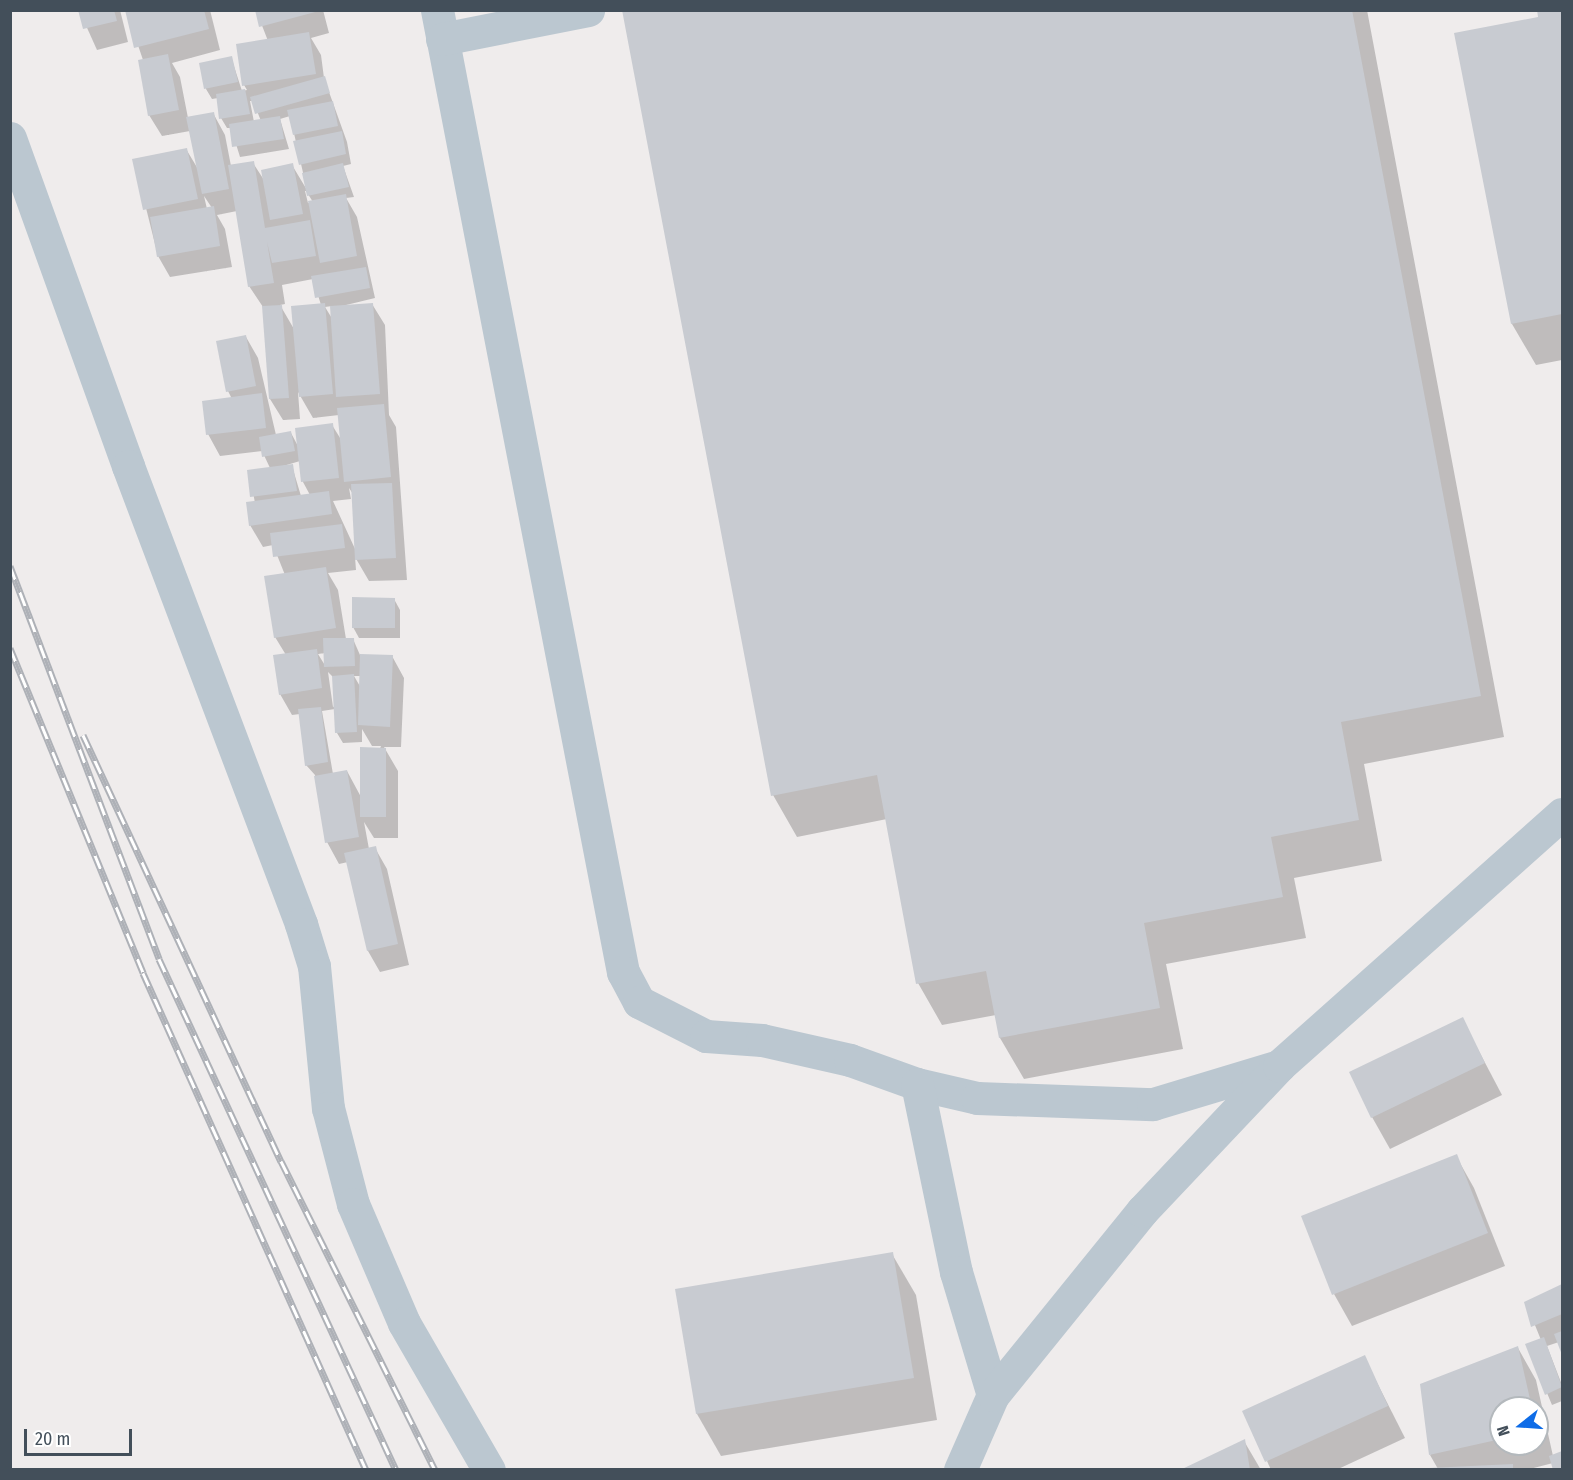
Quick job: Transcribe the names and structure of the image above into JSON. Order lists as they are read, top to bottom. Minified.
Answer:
{"scale_bar":"20 m","north":"left"}
